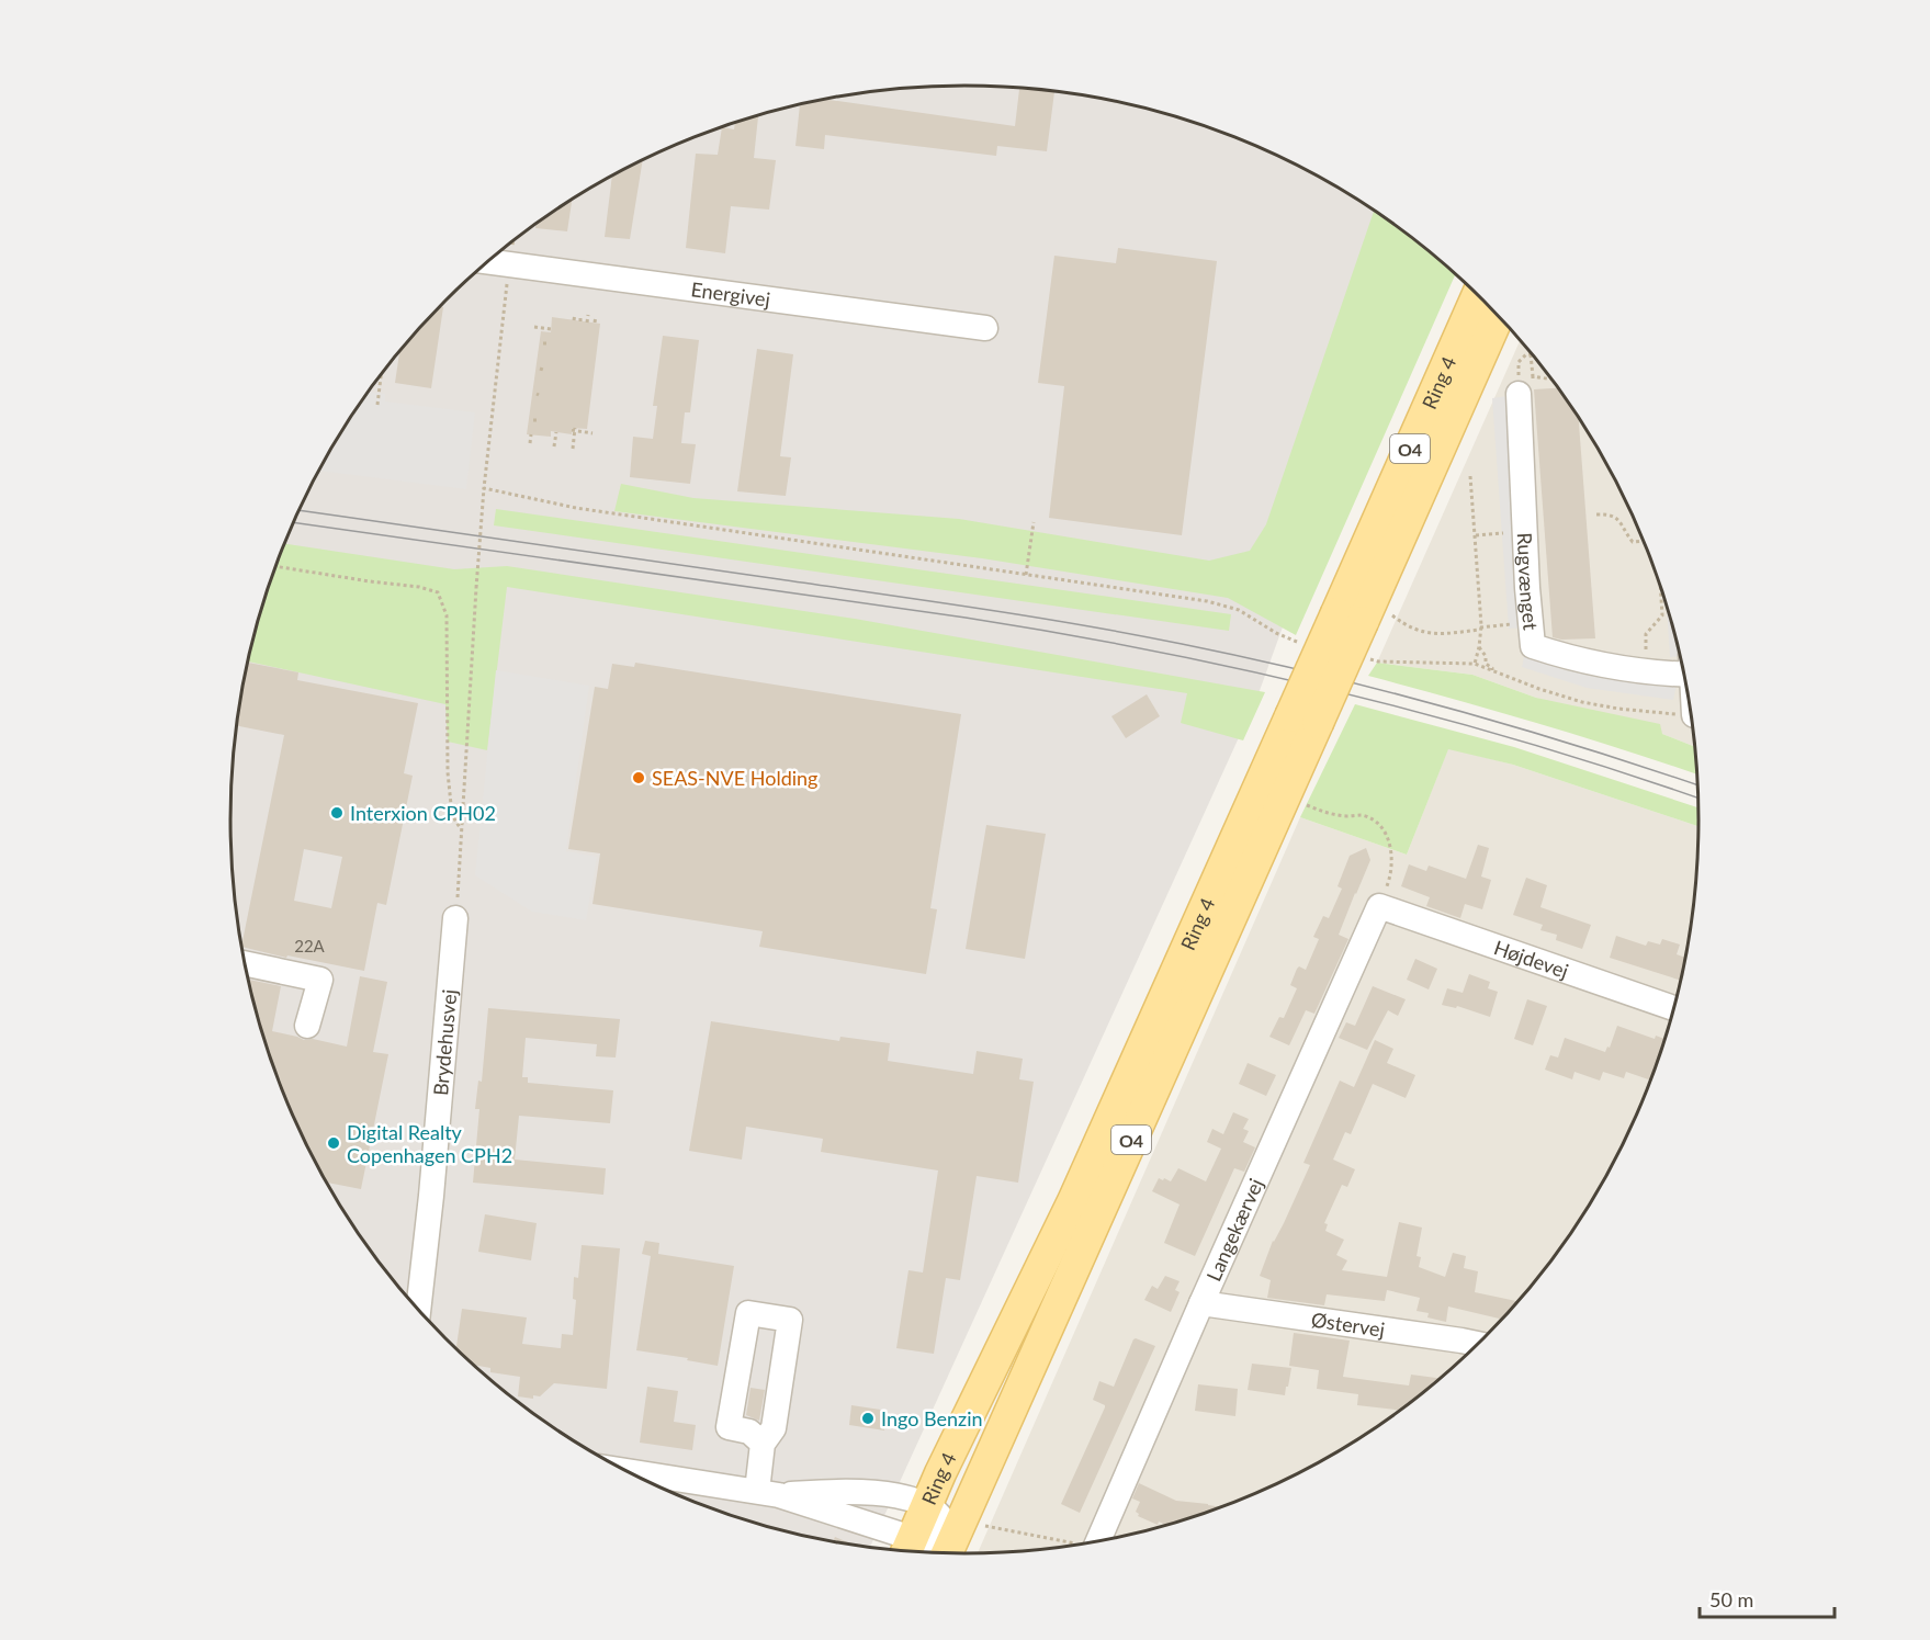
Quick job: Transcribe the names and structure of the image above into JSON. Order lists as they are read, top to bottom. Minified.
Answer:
{"streets":{"main road":["Ring 4","O4"],"street":["Energivej","Rugvænget","Højdevej","Brydehusvej","Langekærvej","Østervej"]},"crossings":[["Højdevej","Langekærvej"],["Langekærvej","Østervej"]],"places":["SEAS-NVE Holding","Interxion CPH02","Digital Realty Copenhagen CPH2","Ingo Benzin"],"house_numbers":["22A"],"scale_bar":"50 m"}
